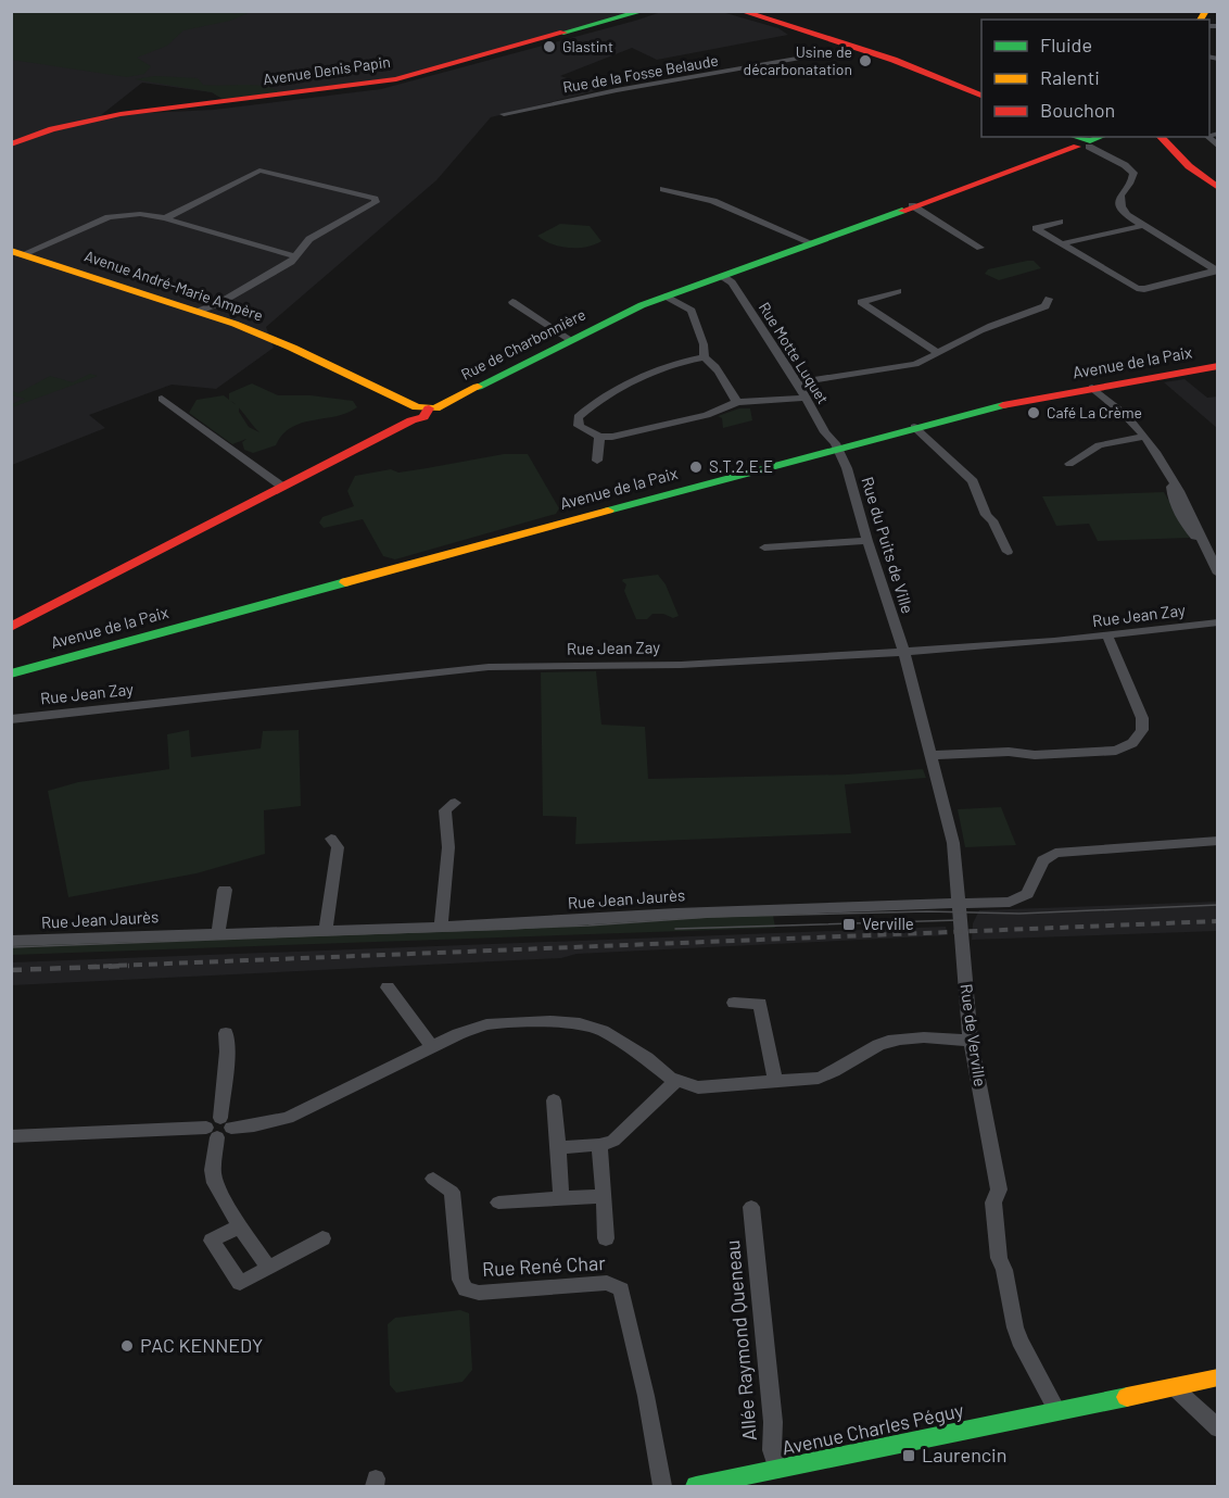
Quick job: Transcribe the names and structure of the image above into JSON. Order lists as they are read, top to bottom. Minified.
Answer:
{"streets":{"street":["Avenue Denis Papin","Rue de la Fosse Belaude","Avenue André-Marie Ampère","Rue de Charbonnière","Rue Motte Luquet","Avenue de la Paix","Rue du Puits de Ville","Rue Jean Zay","Rue Jean Jaurès","Rue de Verville","Rue René Char","Allée Raymond Queneau","Avenue Charles Péguy"]},"crossings":[["Avenue André-Marie Ampère","Rue de Charbonnière"],["Rue de Charbonnière","Rue Motte Luquet"],["Rue Motte Luquet","Avenue de la Paix"],["Rue Motte Luquet","Rue du Puits de Ville"],["Avenue de la Paix","Rue du Puits de Ville"],["Rue du Puits de Ville","Rue Jean Zay"],["Rue du Puits de Ville","Rue de Verville"],["Rue Jean Zay","Rue de Verville"],["Rue Jean Jaurès","Rue de Verville"],["Rue de Verville","Avenue Charles Péguy"],["Allée Raymond Queneau","Avenue Charles Péguy"]],"places":{"other":["Glastint","Usine de décarbonatation","Café La Crème","S.T.2.E.E","PAC KENNEDY"],"transit":["Verville","Laurencin"]},"legend":["Fluide","Ralenti","Bouchon"]}
